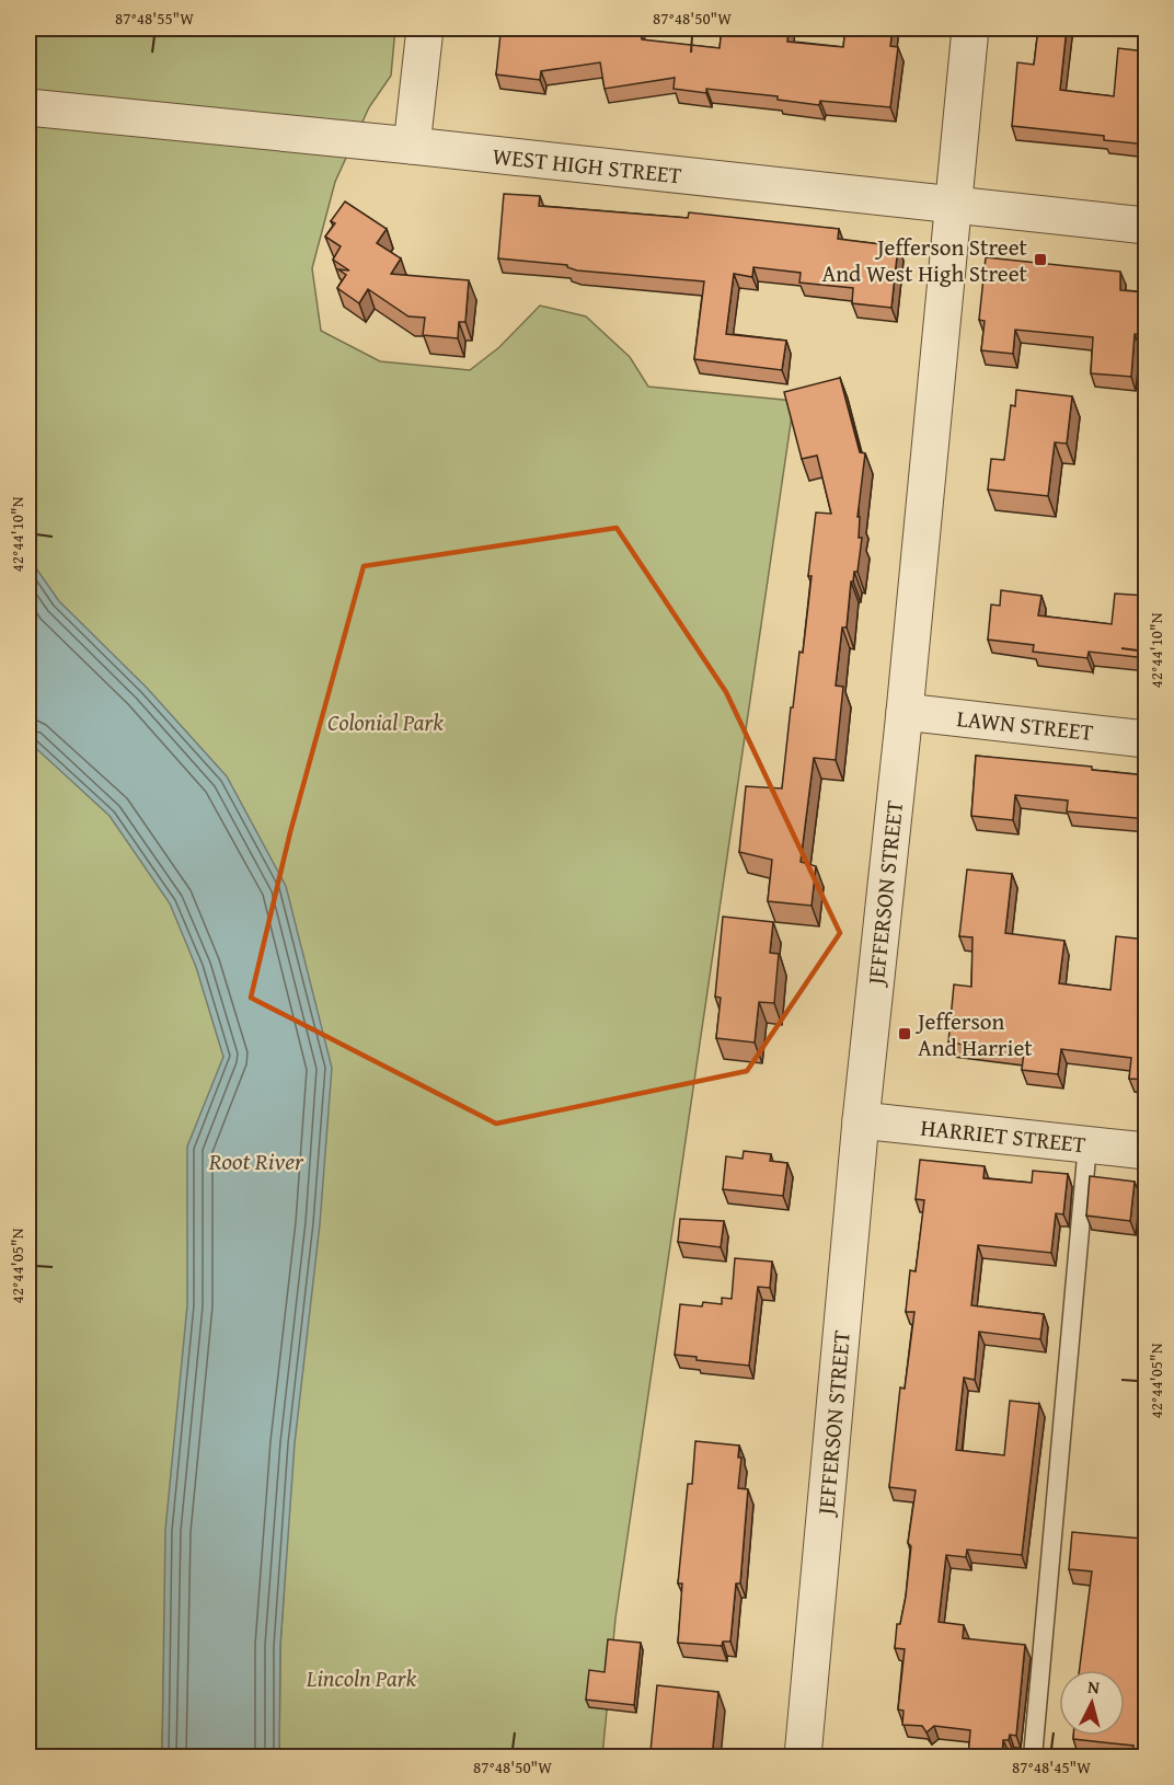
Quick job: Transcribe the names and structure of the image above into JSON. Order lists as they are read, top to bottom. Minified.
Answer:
{"streets":{"street":["WEST HIGH STREET","LAWN STREET","JEFFERSON STREET","HARRIET STREET"]},"crossings":[["WEST HIGH STREET","JEFFERSON STREET"],["LAWN STREET","JEFFERSON STREET"],["JEFFERSON STREET","HARRIET STREET"]],"water":["Root River"],"parks":["Colonial Park","Lincoln Park"],"places":{"transit":["Jefferson Street And West High Street","Jefferson And Harriet"]},"north":"top","coordinates":["87°48'55\"W","87°48'50\"W","42°44'10\"N","42°44'05\"N","87°48'45\"W"]}
